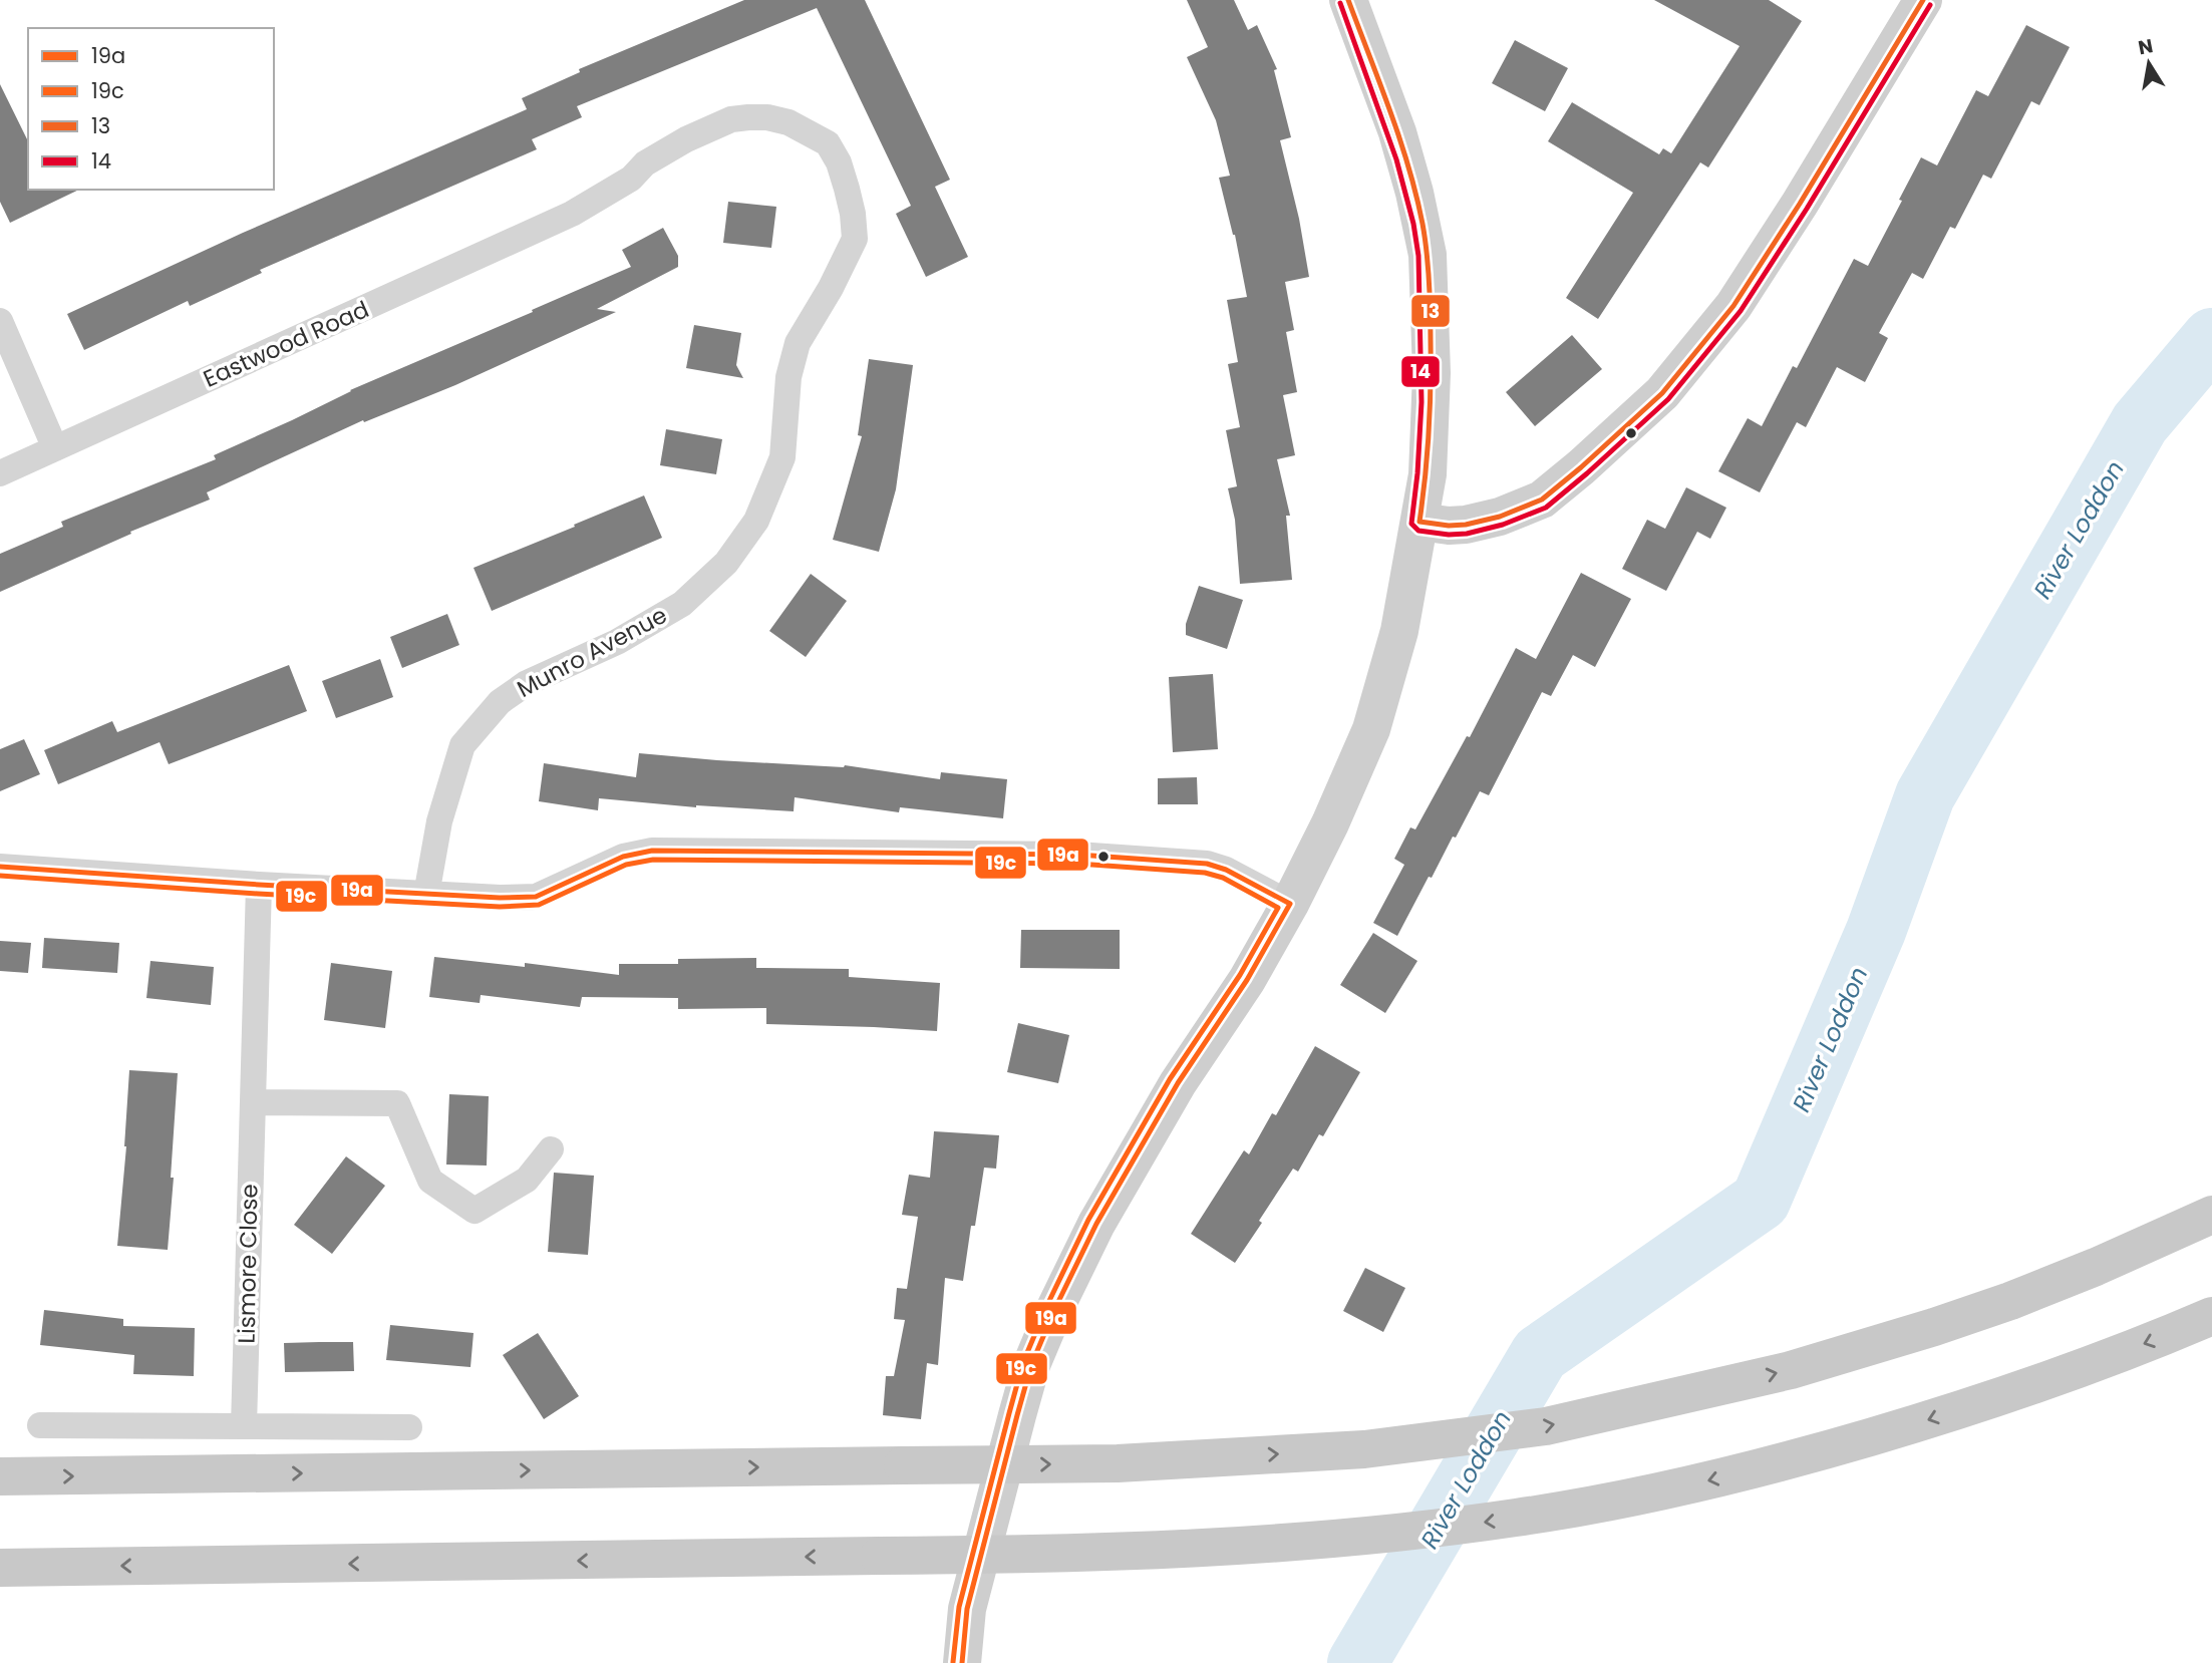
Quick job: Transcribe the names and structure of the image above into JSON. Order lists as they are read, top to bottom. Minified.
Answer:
{"streets":{"street":["Eastwood Road","Munro Avenue","Lismore Close"]},"crossings":[["Eastwood Road","Munro Avenue"]],"water":["River Loddon"],"lines":["transit line 13","transit line 14","transit line 19a","transit line 19c"],"legend":["19a","19c","13","14"],"north":"top"}
